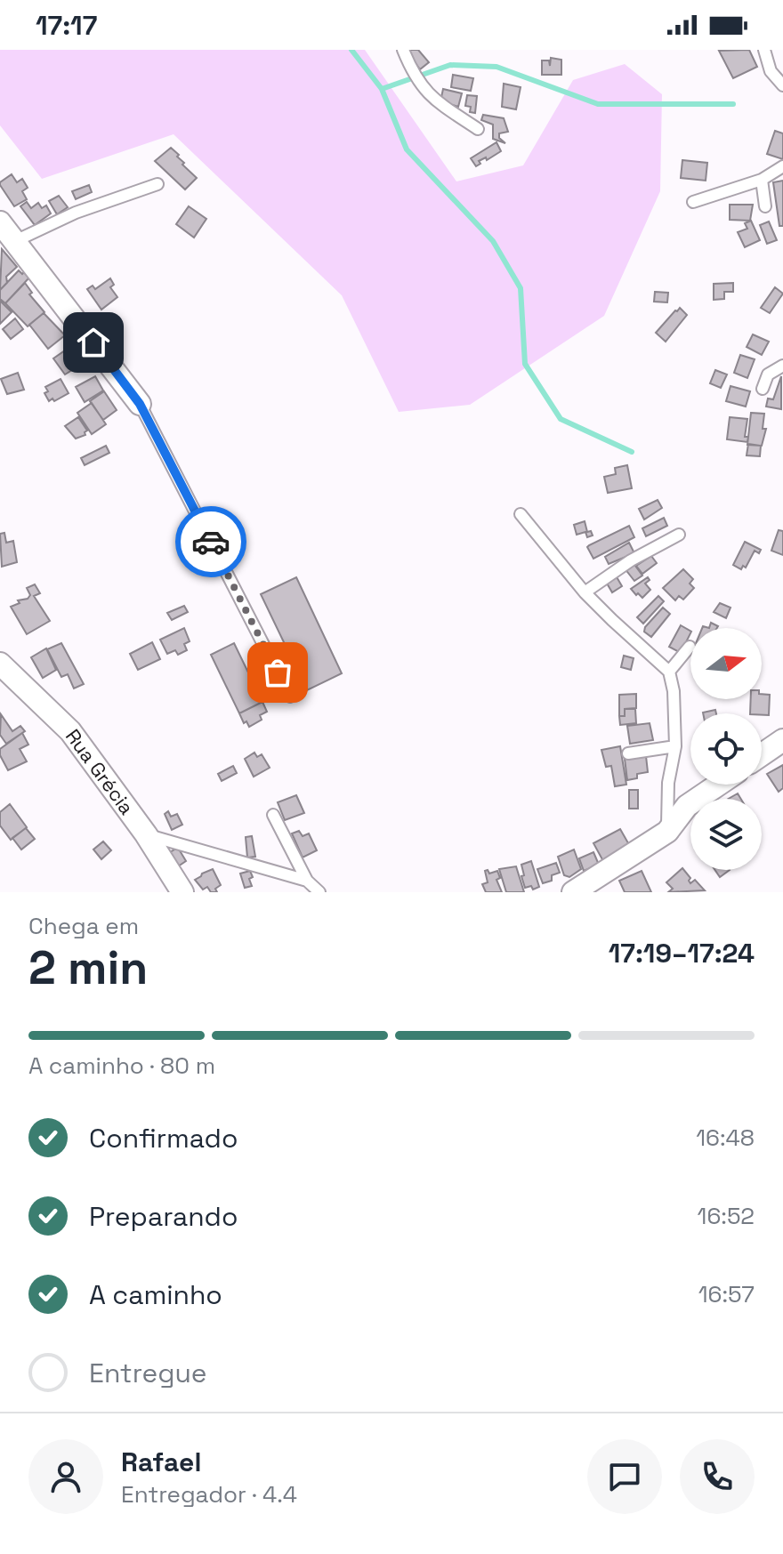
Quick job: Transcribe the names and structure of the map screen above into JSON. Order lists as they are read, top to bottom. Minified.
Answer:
{"streets":{"street":["Rua Grécia"]},"north":"right","page":{"status":"17:17","heading":["2 min","Chega em","17:19–17:24"],"panel":["Rafael","Entregador · 4.4"],"bar":"A caminho · 80 m","list":[["Confirmado","16:48"],["Preparando","16:52"],["A caminho","16:57"],"Entregue"]}}
